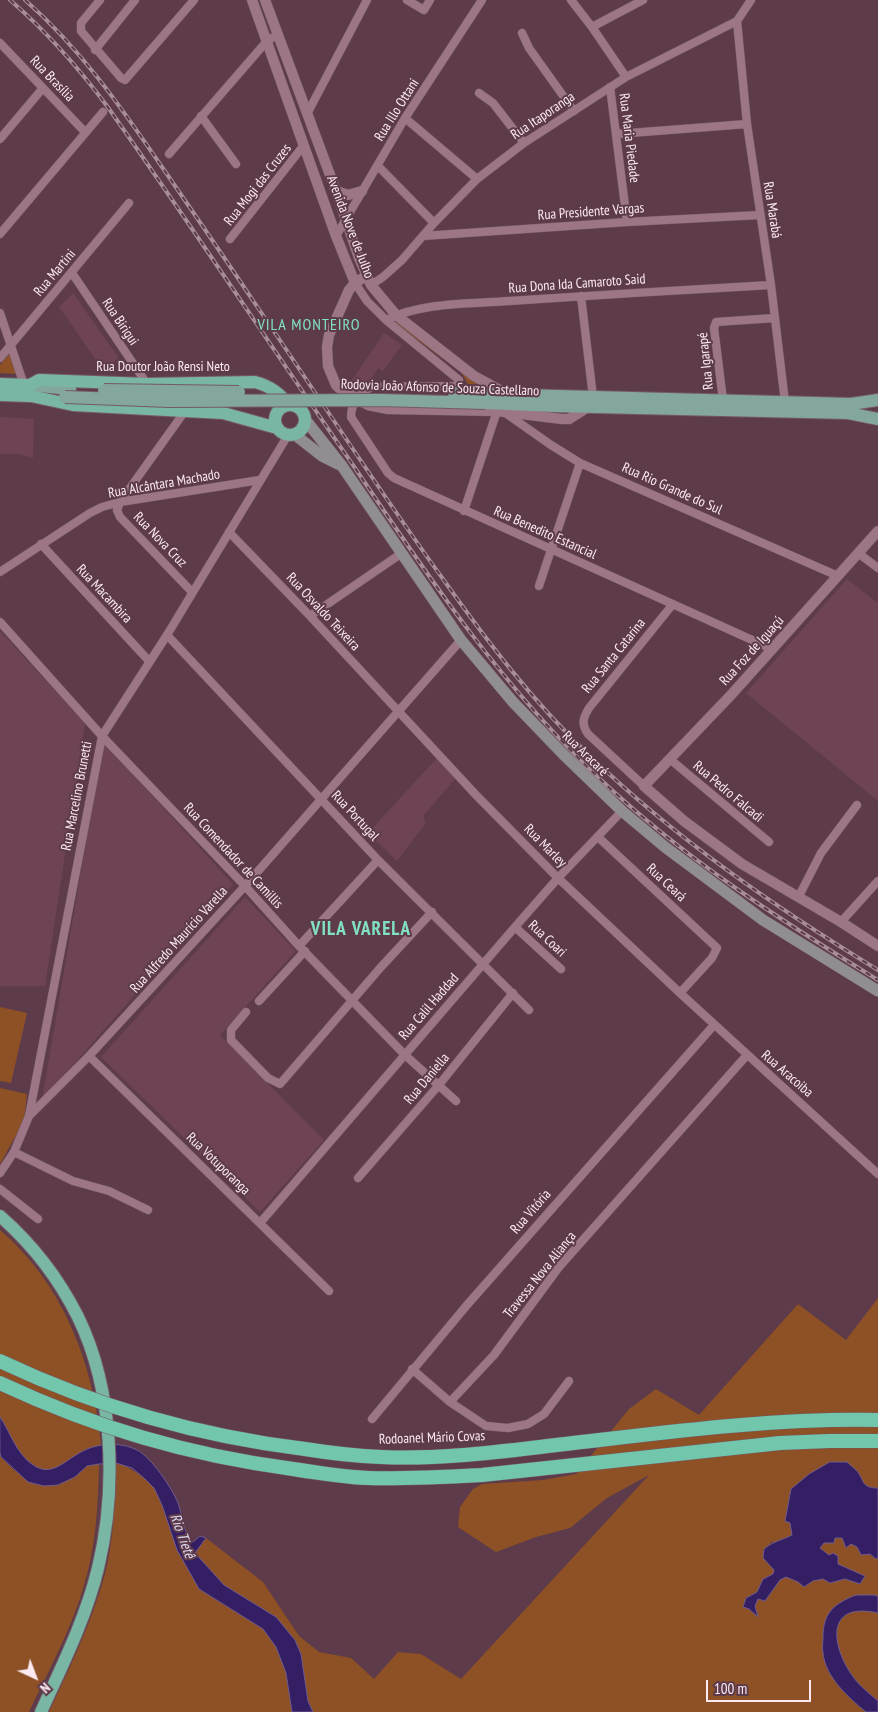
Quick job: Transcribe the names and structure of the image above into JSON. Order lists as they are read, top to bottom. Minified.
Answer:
{"streets":{"highway":["Rua Doutor João Rensi Neto","Rodovia João Afonso de Souza Castellano","Rodoanel Mário Covas"],"main road":["Rua Aracaré"],"street":["Rua Brasília","Rua Illo Ottani","Rua Itaporanga","Rua Maria Piedade","Rua Mogi das Cruzes","Rua Marabá","Rua Presidente Vargas","Avenida Nove de Julho","Rua Martini","Rua Dona Ida Camaroto Said","Rua Birigui","Rua Igarapé","Rua Alcântara Machado","Rua Rio Grande do Sul","Rua Benedito Estancial","Rua Nova Cruz","Rua Macambira","Rua Osvaldo Teixeira","Rua Foz de Iguaçú","Rua Santa Catarina","Rua Pedro Falcadi","Rua Marcelino Brunetti","Rua Portugal","Rua Marley","Rua Comendador de Camillis","Rua Ceará","Rua Coari","Rua Alfredo Maurício Varella","Rua Calil Haddad","Rua Aracoiba","Rua Daniella","Rua Votuporanga","Rua Vitória","Travessa Nova Aliança"]},"crossings":[["Rua Illo Ottani","Avenida Nove de Julho"],["Rua Itaporanga","Rua Maria Piedade"],["Rua Itaporanga","Rua Marabá"],["Rua Itaporanga","Rua Presidente Vargas"],["Rua Itaporanga","Avenida Nove de Julho"],["Rua Maria Piedade","Rua Presidente Vargas"],["Rua Mogi das Cruzes","Avenida Nove de Julho"],["Rua Marabá","Rua Presidente Vargas"],["Rua Marabá","Rua Dona Ida Camaroto Said"],["Rua Marabá","Rua Igarapé"],["Rua Marabá","Rodovia João Afonso de Souza Castellano"],["Avenida Nove de Julho","Rua Dona Ida Camaroto Said"],["Avenida Nove de Julho","Rodovia João Afonso de Souza Castellano"],["Avenida Nove de Julho","Rua Benedito Estancial"],["Rua Martini","Rua Birigui"],["Rua Birigui","Rua Doutor João Rensi Neto"],["Rua Igarapé","Rodovia João Afonso de Souza Castellano"],["Rua Doutor João Rensi Neto","Rodovia João Afonso de Souza Castellano"],["Rua Doutor João Rensi Neto","Rua Aracaré"],["Rua Doutor João Rensi Neto","Rua Marcelino Brunetti"],["Rua Alcântara Machado","Rua Nova Cruz"],["Rua Alcântara Machado","Rua Macambira"],["Rua Alcântara Machado","Rua Marcelino Brunetti"],["Rua Rio Grande do Sul","Rua Foz de Iguaçú"],["Rua Benedito Estancial","Rua Foz de Iguaçú"],["Rua Benedito Estancial","Rua Santa Catarina"],["Rua Nova Cruz","Rua Marcelino Brunetti"],["Rua Macambira","Rua Marcelino Brunetti"],["Rua Osvaldo Teixeira","Rua Marcelino Brunetti"],["Rua Osvaldo Teixeira","Rua Marley"],["Rua Osvaldo Teixeira","Rua Alfredo Maurício Varella"],["Rua Foz de Iguaçú","Rua Santa Catarina"],["Rua Foz de Iguaçú","Rua Pedro Falcadi"],["Rua Aracaré","Rua Marcelino Brunetti"],["Rua Aracaré","Rua Alfredo Maurício Varella"],["Rua Aracaré","Rua Calil Haddad"],["Rua Marcelino Brunetti","Rua Portugal"],["Rua Marcelino Brunetti","Rua Comendador de Camillis"],["Rua Marcelino Brunetti","Rua Alfredo Maurício Varella"],["Rua Portugal","Rua Alfredo Maurício Varella"],["Rua Portugal","Rua Calil Haddad"],["Rua Portugal","Rua Daniella"],["Rua Marley","Rua Ceará"],["Rua Marley","Rua Alfredo Maurício Varella"],["Rua Marley","Rua Calil Haddad"],["Rua Marley","Rua Aracoiba"],["Rua Comendador de Camillis","Rua Alfredo Maurício Varella"],["Rua Comendador de Camillis","Rua Calil Haddad"],["Rua Comendador de Camillis","Rua Daniella"],["Rua Ceará","Rua Calil Haddad"],["Rua Ceará","Rua Aracoiba"],["Rua Coari","Rua Calil Haddad"],["Rua Alfredo Maurício Varella","Rua Votuporanga"],["Rua Calil Haddad","Rua Votuporanga"],["Rua Aracoiba","Rua Vitória"],["Rua Aracoiba","Travessa Nova Aliança"]],"districts":["VILA MONTEIRO","VILA VARELA"],"water":["Rio Tietê"],"scale_bar":"100 m","north":"bottom right"}
